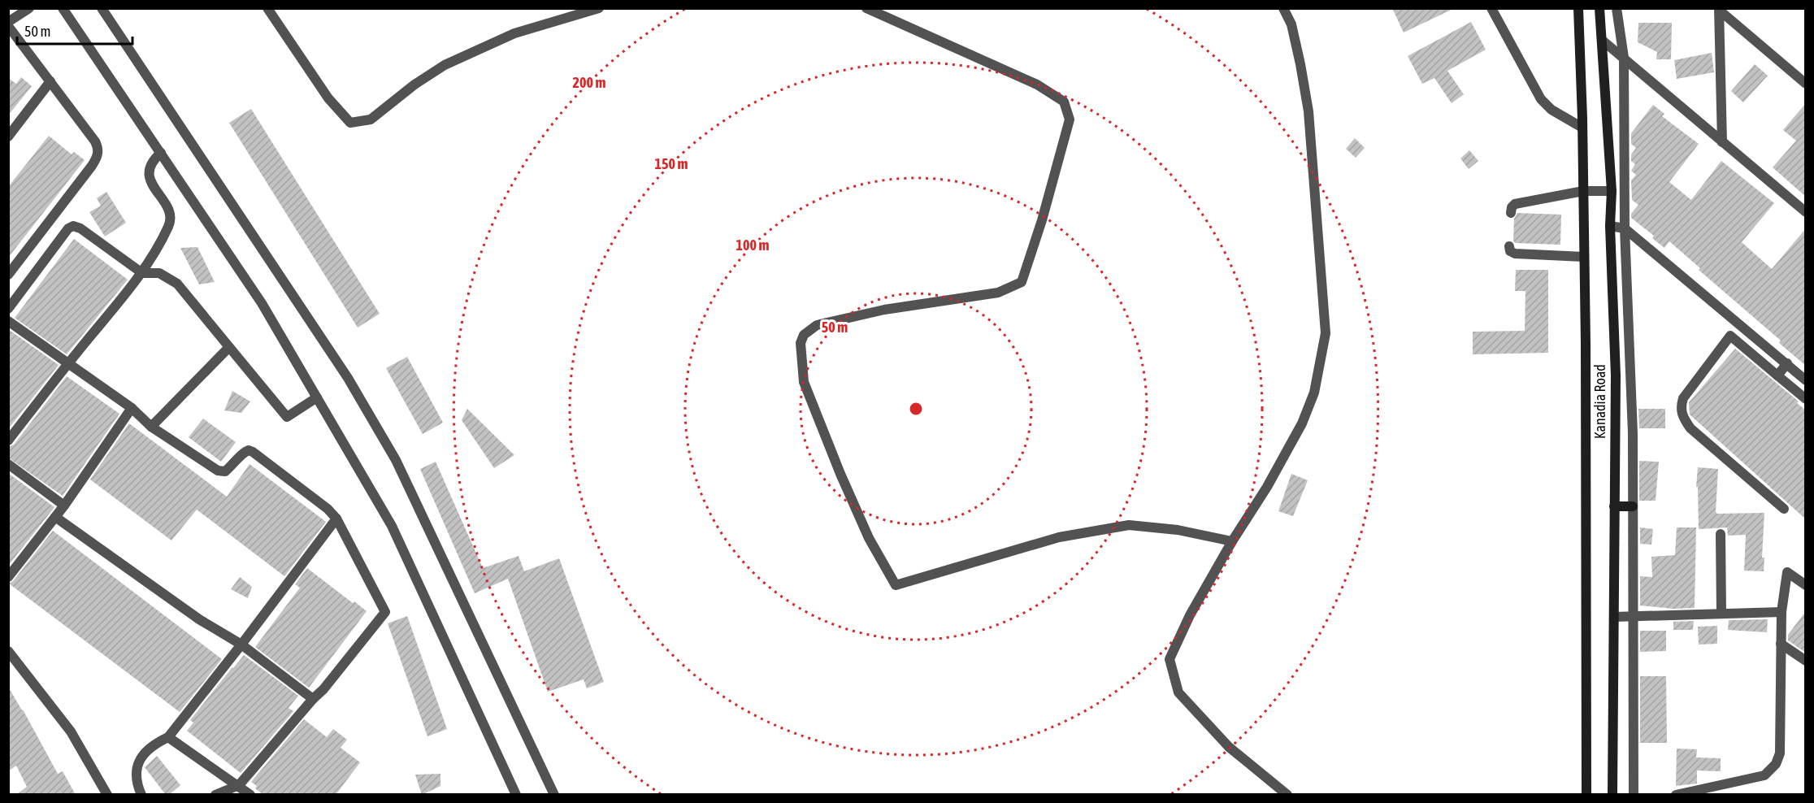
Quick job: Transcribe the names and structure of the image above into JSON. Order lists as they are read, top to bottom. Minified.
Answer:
{"streets":{"main road":["Kanadia Road"]},"scale_bar":"50 m","rings":["200 m","150 m","100 m","50 m"]}
